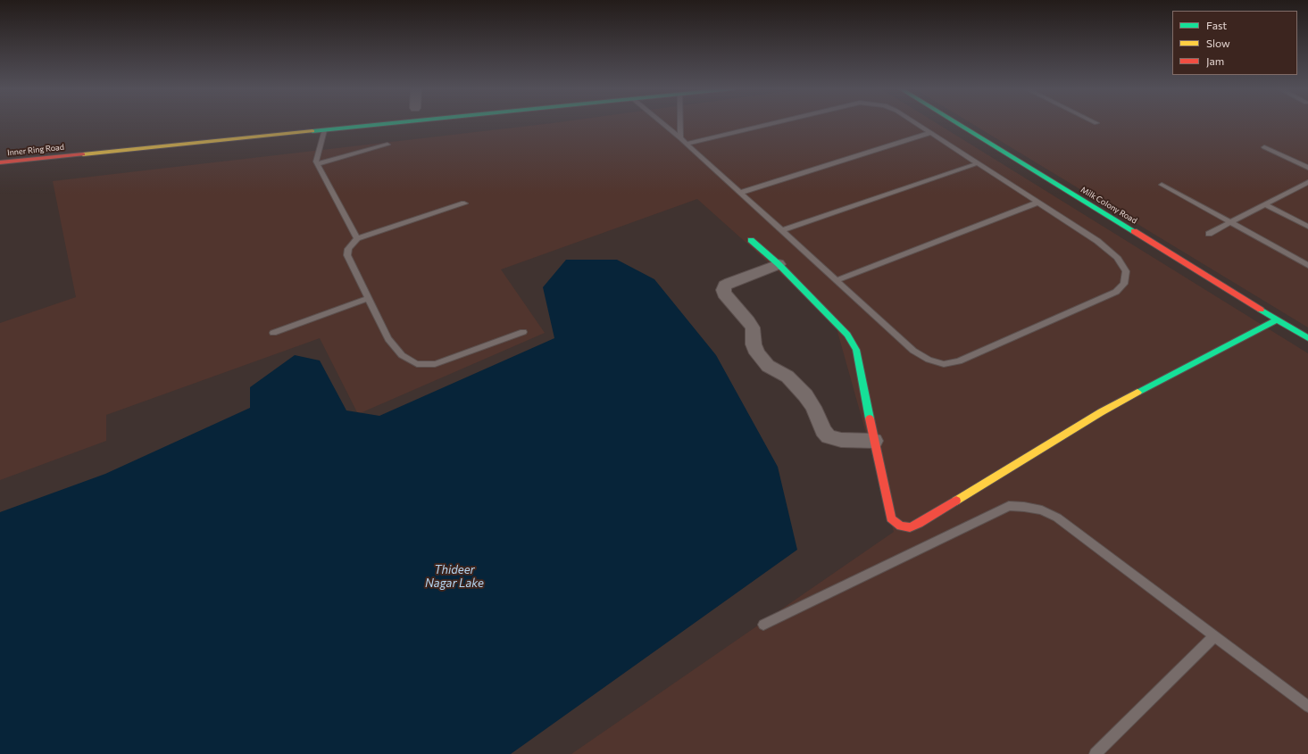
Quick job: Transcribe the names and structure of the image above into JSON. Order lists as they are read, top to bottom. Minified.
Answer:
{"streets":{"main road":["Inner Ring Road","Milk Colony Road"]},"water":["Thideer Nagar Lake"],"legend":["Fast","Slow","Jam"]}
